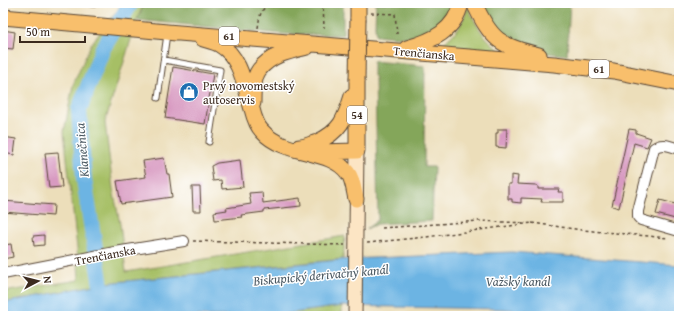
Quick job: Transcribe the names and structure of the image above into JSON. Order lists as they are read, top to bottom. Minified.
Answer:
{"streets":{"main road":["61","Trenčianska","54"]},"crossings":[["61","Trenčianska"]],"water":["Klanečnica","Biskupický derivačný kanál","Važský kanál"],"places":{"shop":["Prvý novomestský autoservis"]},"scale_bar":"50 m","north":"right"}
